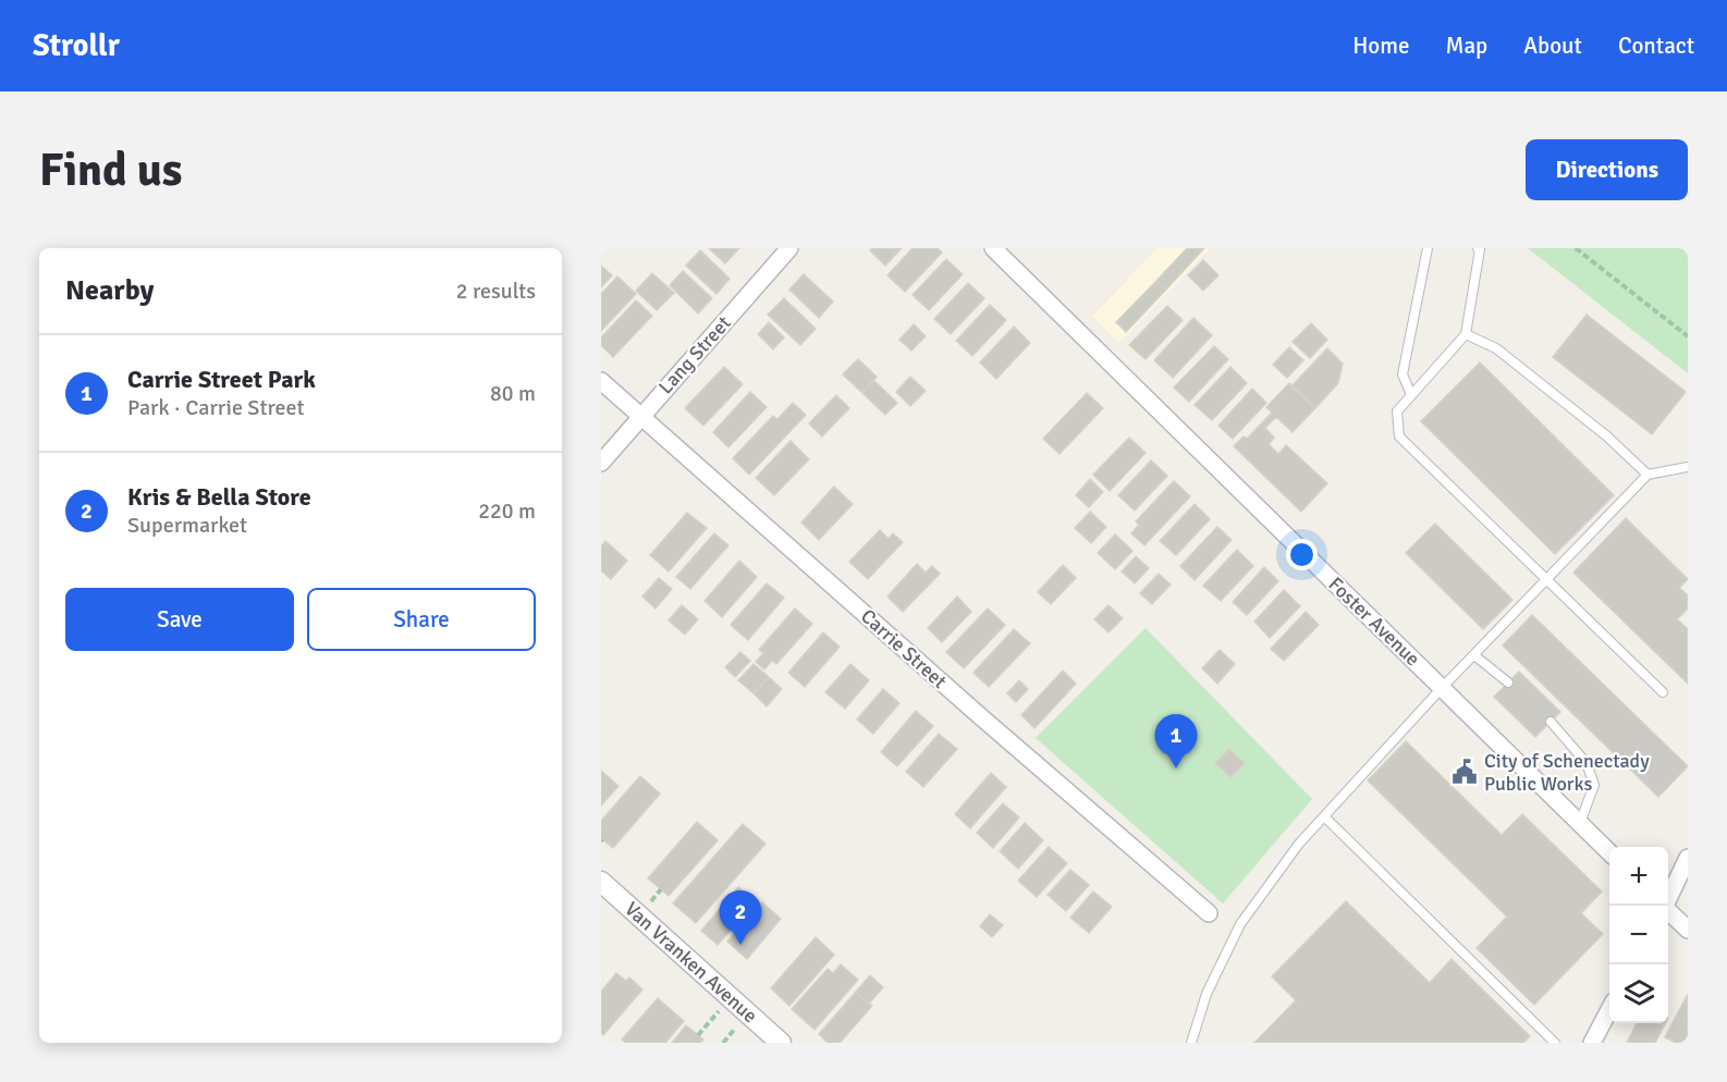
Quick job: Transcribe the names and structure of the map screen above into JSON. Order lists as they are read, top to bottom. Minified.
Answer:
{"streets":{"street":["Lang Street","Foster Avenue","Carrie Street","Van Vranken Avenue"]},"crossings":[["Lang Street","Carrie Street"]],"places":{"public building":["City of Schenectady Public Works"]},"page":{"header":"Strollr","nav":["Home","Map","About","Contact"],"buttons":["Directions",["Save","Share"]],"title":"Find us","heading":["Nearby","2 results"],"list":[{"mark":"1","name":"Carrie Street Park","note":"Park · Carrie Street","value":"80 m"},{"mark":"2","name":"Kris & Bella Store","note":"Supermarket","value":"220 m"}],"pins":["1","2"],"map_buttons":["+","−"]}}
